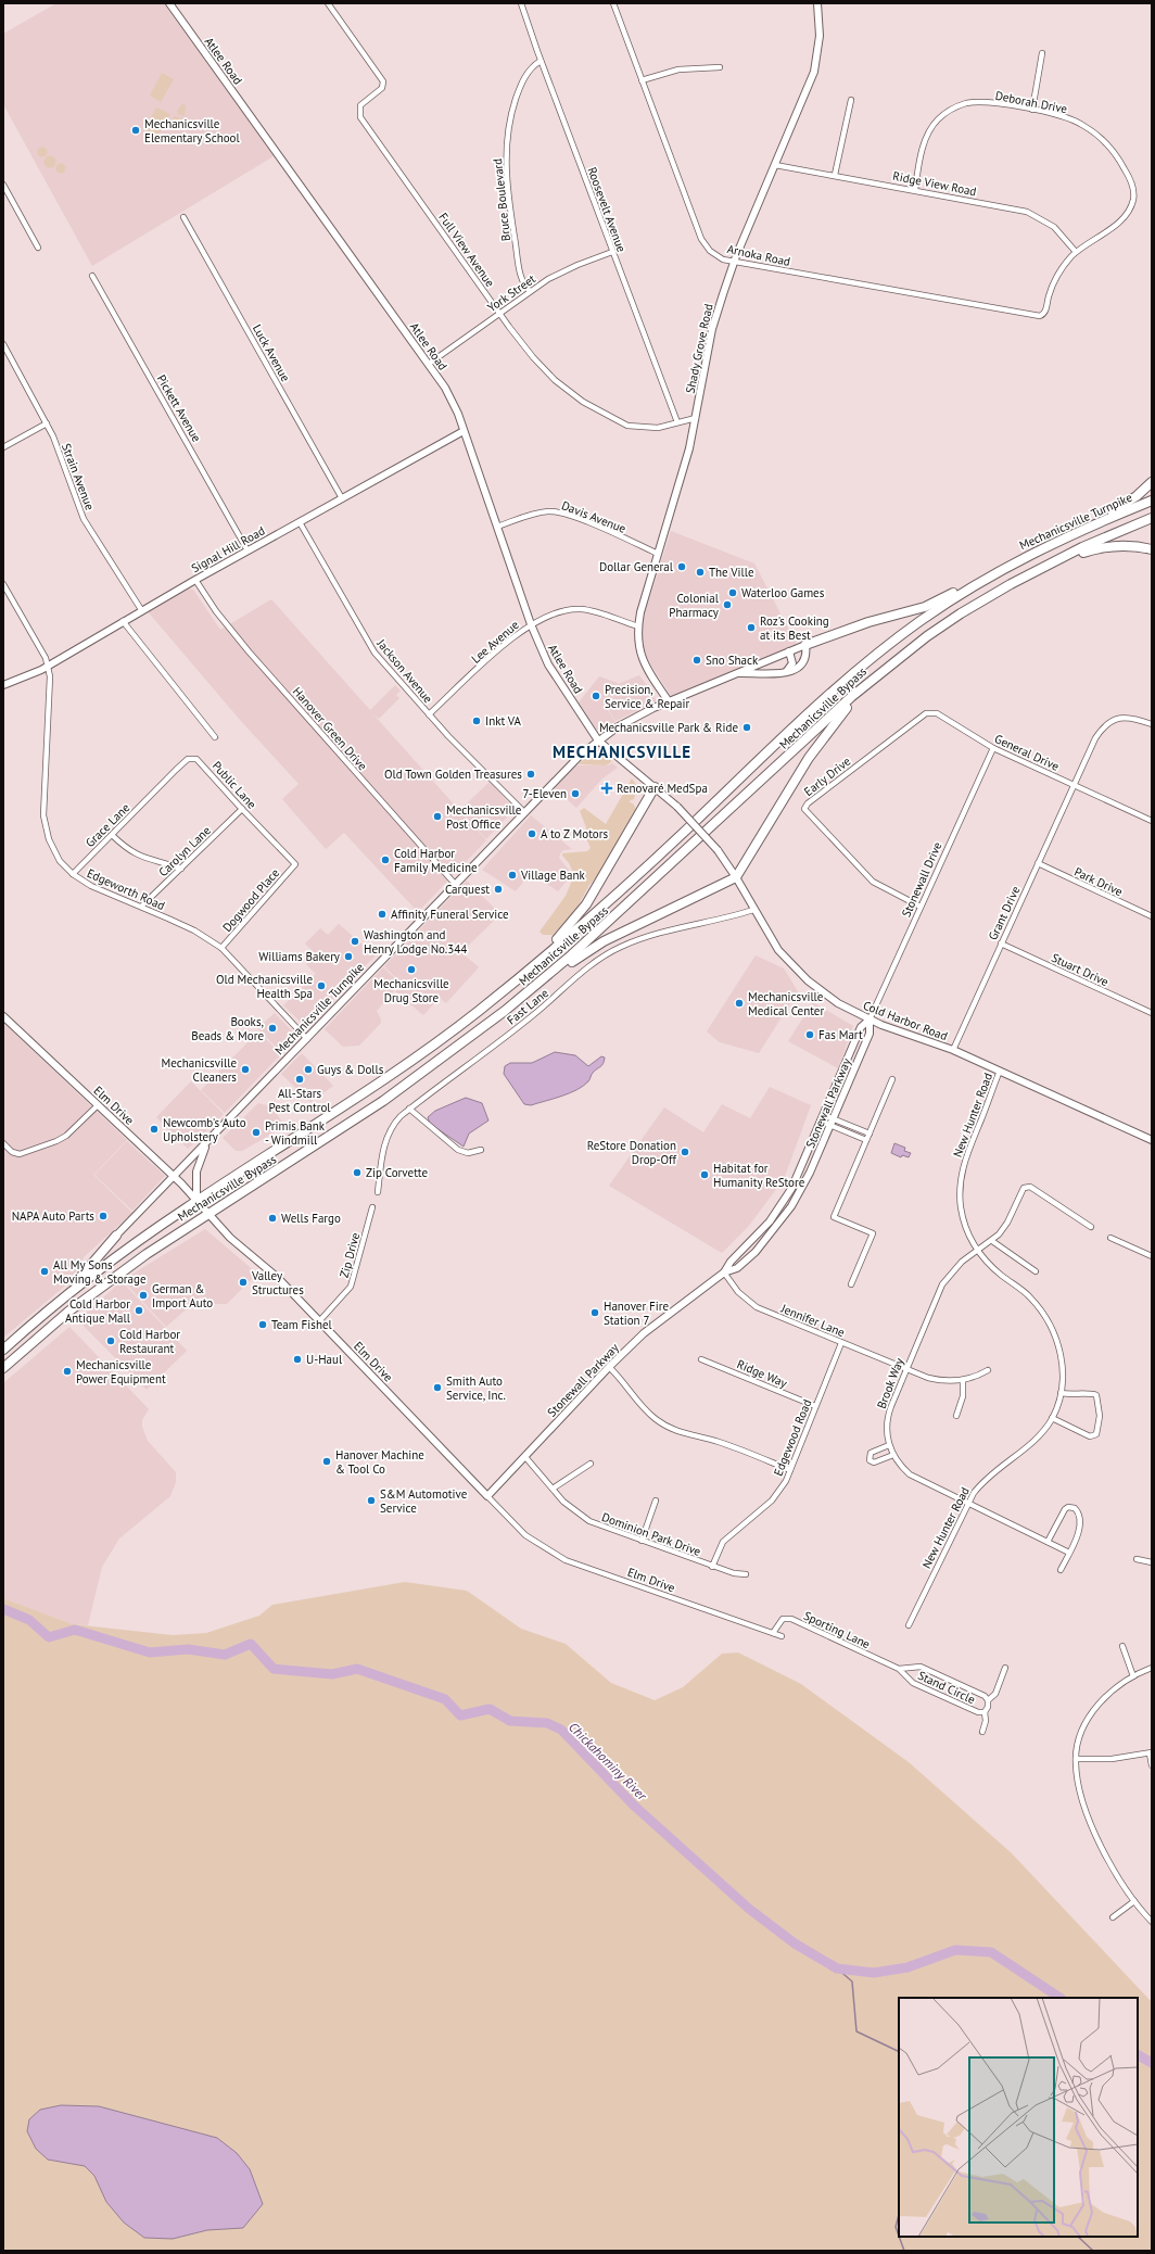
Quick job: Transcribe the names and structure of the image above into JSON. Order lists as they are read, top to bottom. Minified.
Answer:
{"streets":{"highway":["Mechanicsville Turnpike","Mechanicsville Bypass"],"main road":["Atlee Road","Shady Grove Road","Signal Hill Road","Cold Harbor Road","Stonewall Parkway","Elm Drive"],"street":["Deborah Drive","Ridge View Road","Bruce Boulevard","Roosevelt Avenue","Full View Avenue","Arnoka Road","York Street","Luck Avenue","Pickett Avenue","Strain Avenue","Davis Avenue","Lee Avenue","Jackson Avenue","Hanover Green Drive","General Drive","Early Drive","Public Lane","Grace Lane","Carolyn Lane","Stonewall Drive","Park Drive","Edgeworth Road","Dogwood Place","Grant Drive","Stuart Drive","Fast Lane","New Hunter Road","Zip Drive","Jennifer Lane","Ridge Way","Brook Way","Edgewood Road","Dominion Park Drive","Sporting Lane","Stand Circle"]},"crossings":[["Atlee Road","York Street"],["Atlee Road","Davis Avenue"],["Atlee Road","Mechanicsville Turnpike"],["Atlee Road","Signal Hill Road"],["Atlee Road","Lee Avenue"],["Atlee Road","Cold Harbor Road"],["Deborah Drive","Ridge View Road"],["Deborah Drive","Arnoka Road"],["Ridge View Road","Shady Grove Road"],["Bruce Boulevard","Roosevelt Avenue"],["Bruce Boulevard","York Street"],["Roosevelt Avenue","Full View Avenue"],["Roosevelt Avenue","York Street"],["Full View Avenue","York Street"],["Full View Avenue","Shady Grove Road"],["Arnoka Road","Shady Grove Road"],["Shady Grove Road","Davis Avenue"],["Shady Grove Road","Mechanicsville Turnpike"],["Shady Grove Road","Lee Avenue"],["Luck Avenue","Signal Hill Road"],["Pickett Avenue","Signal Hill Road"],["Strain Avenue","Signal Hill Road"],["Mechanicsville Turnpike","Jackson Avenue"],["Mechanicsville Turnpike","Mechanicsville Bypass"],["Mechanicsville Turnpike","Hanover Green Drive"],["Mechanicsville Turnpike","Edgeworth Road"],["Mechanicsville Turnpike","Cold Harbor Road"],["Mechanicsville Turnpike","Elm Drive"],["Signal Hill Road","Jackson Avenue"],["Signal Hill Road","Hanover Green Drive"],["Signal Hill Road","Edgeworth Road"],["Lee Avenue","Jackson Avenue"],["Mechanicsville Bypass","Elm Drive"],["General Drive","Early Drive"],["General Drive","Stonewall Drive"],["General Drive","Grant Drive"],["Early Drive","Stonewall Drive"],["Public Lane","Grace Lane"],["Public Lane","Carolyn Lane"],["Public Lane","Dogwood Place"],["Grace Lane","Edgeworth Road"],["Carolyn Lane","Edgeworth Road"],["Stonewall Drive","Cold Harbor Road"],["Stonewall Drive","Stonewall Parkway"],["Park Drive","Grant Drive"],["Edgeworth Road","Dogwood Place"],["Grant Drive","Stuart Drive"],["Grant Drive","Cold Harbor Road"],["Fast Lane","Cold Harbor Road"],["Cold Harbor Road","Stonewall Parkway"],["Cold Harbor Road","New Hunter Road"],["Stonewall Parkway","Elm Drive"],["Stonewall Parkway","Jennifer Lane"],["Stonewall Parkway","Dominion Park Drive"],["Elm Drive","Zip Drive"],["Elm Drive","Sporting Lane"],["New Hunter Road","Brook Way"],["Jennifer Lane","Brook Way"],["Jennifer Lane","Edgewood Road"],["Ridge Way","Edgewood Road"],["Edgewood Road","Dominion Park Drive"],["Sporting Lane","Stand Circle"]],"districts":["MECHANICSVILLE"],"water":["Chickahominy River"],"places":{"other":["Mechanicsville Elementary School","Dollar General","The Ville","Waterloo Games","Colonial Pharmacy","Roz's Cooking at its Best","Sno Shack","Precision, Service & Repair","Inkt VA","Mechanicsville Park & Ride","Old Town Golden Treasures","7-Eleven","Mechanicsville Post Office","A to Z Motors","Cold Harbor Family Medicine","Village Bank","Carquest","Affinity Funeral Service","Washington and Henry Lodge No.344","Williams Bakery","Mechanicsville Drug Store","Old Mechanicsville Health Spa","Mechanicsville Medical Center","Books, Beads & More","Fas Mart","Mechanicsville Cleaners","Guys & Dolls","All-Stars Pest Control","Newcomb's Auto Upholstery","Primis Bank - Windmill","ReStore Donation Drop-Off","Zip Corvette","Habitat for Humanity ReStore","NAPA Auto Parts","Wells Fargo","All My Sons Moving & Storage","Valley Structures","German & Import Auto","Cold Harbor Antique Mall","Hanover Fire Station 7","Team Fishel","Cold Harbor Restaurant","U-Haul","Mechanicsville Power Equipment","Smith Auto Service, Inc.","Hanover Machine & Tool Co","S&M Automotive Service"],"health":["Renovaré MedSpa"]}}
